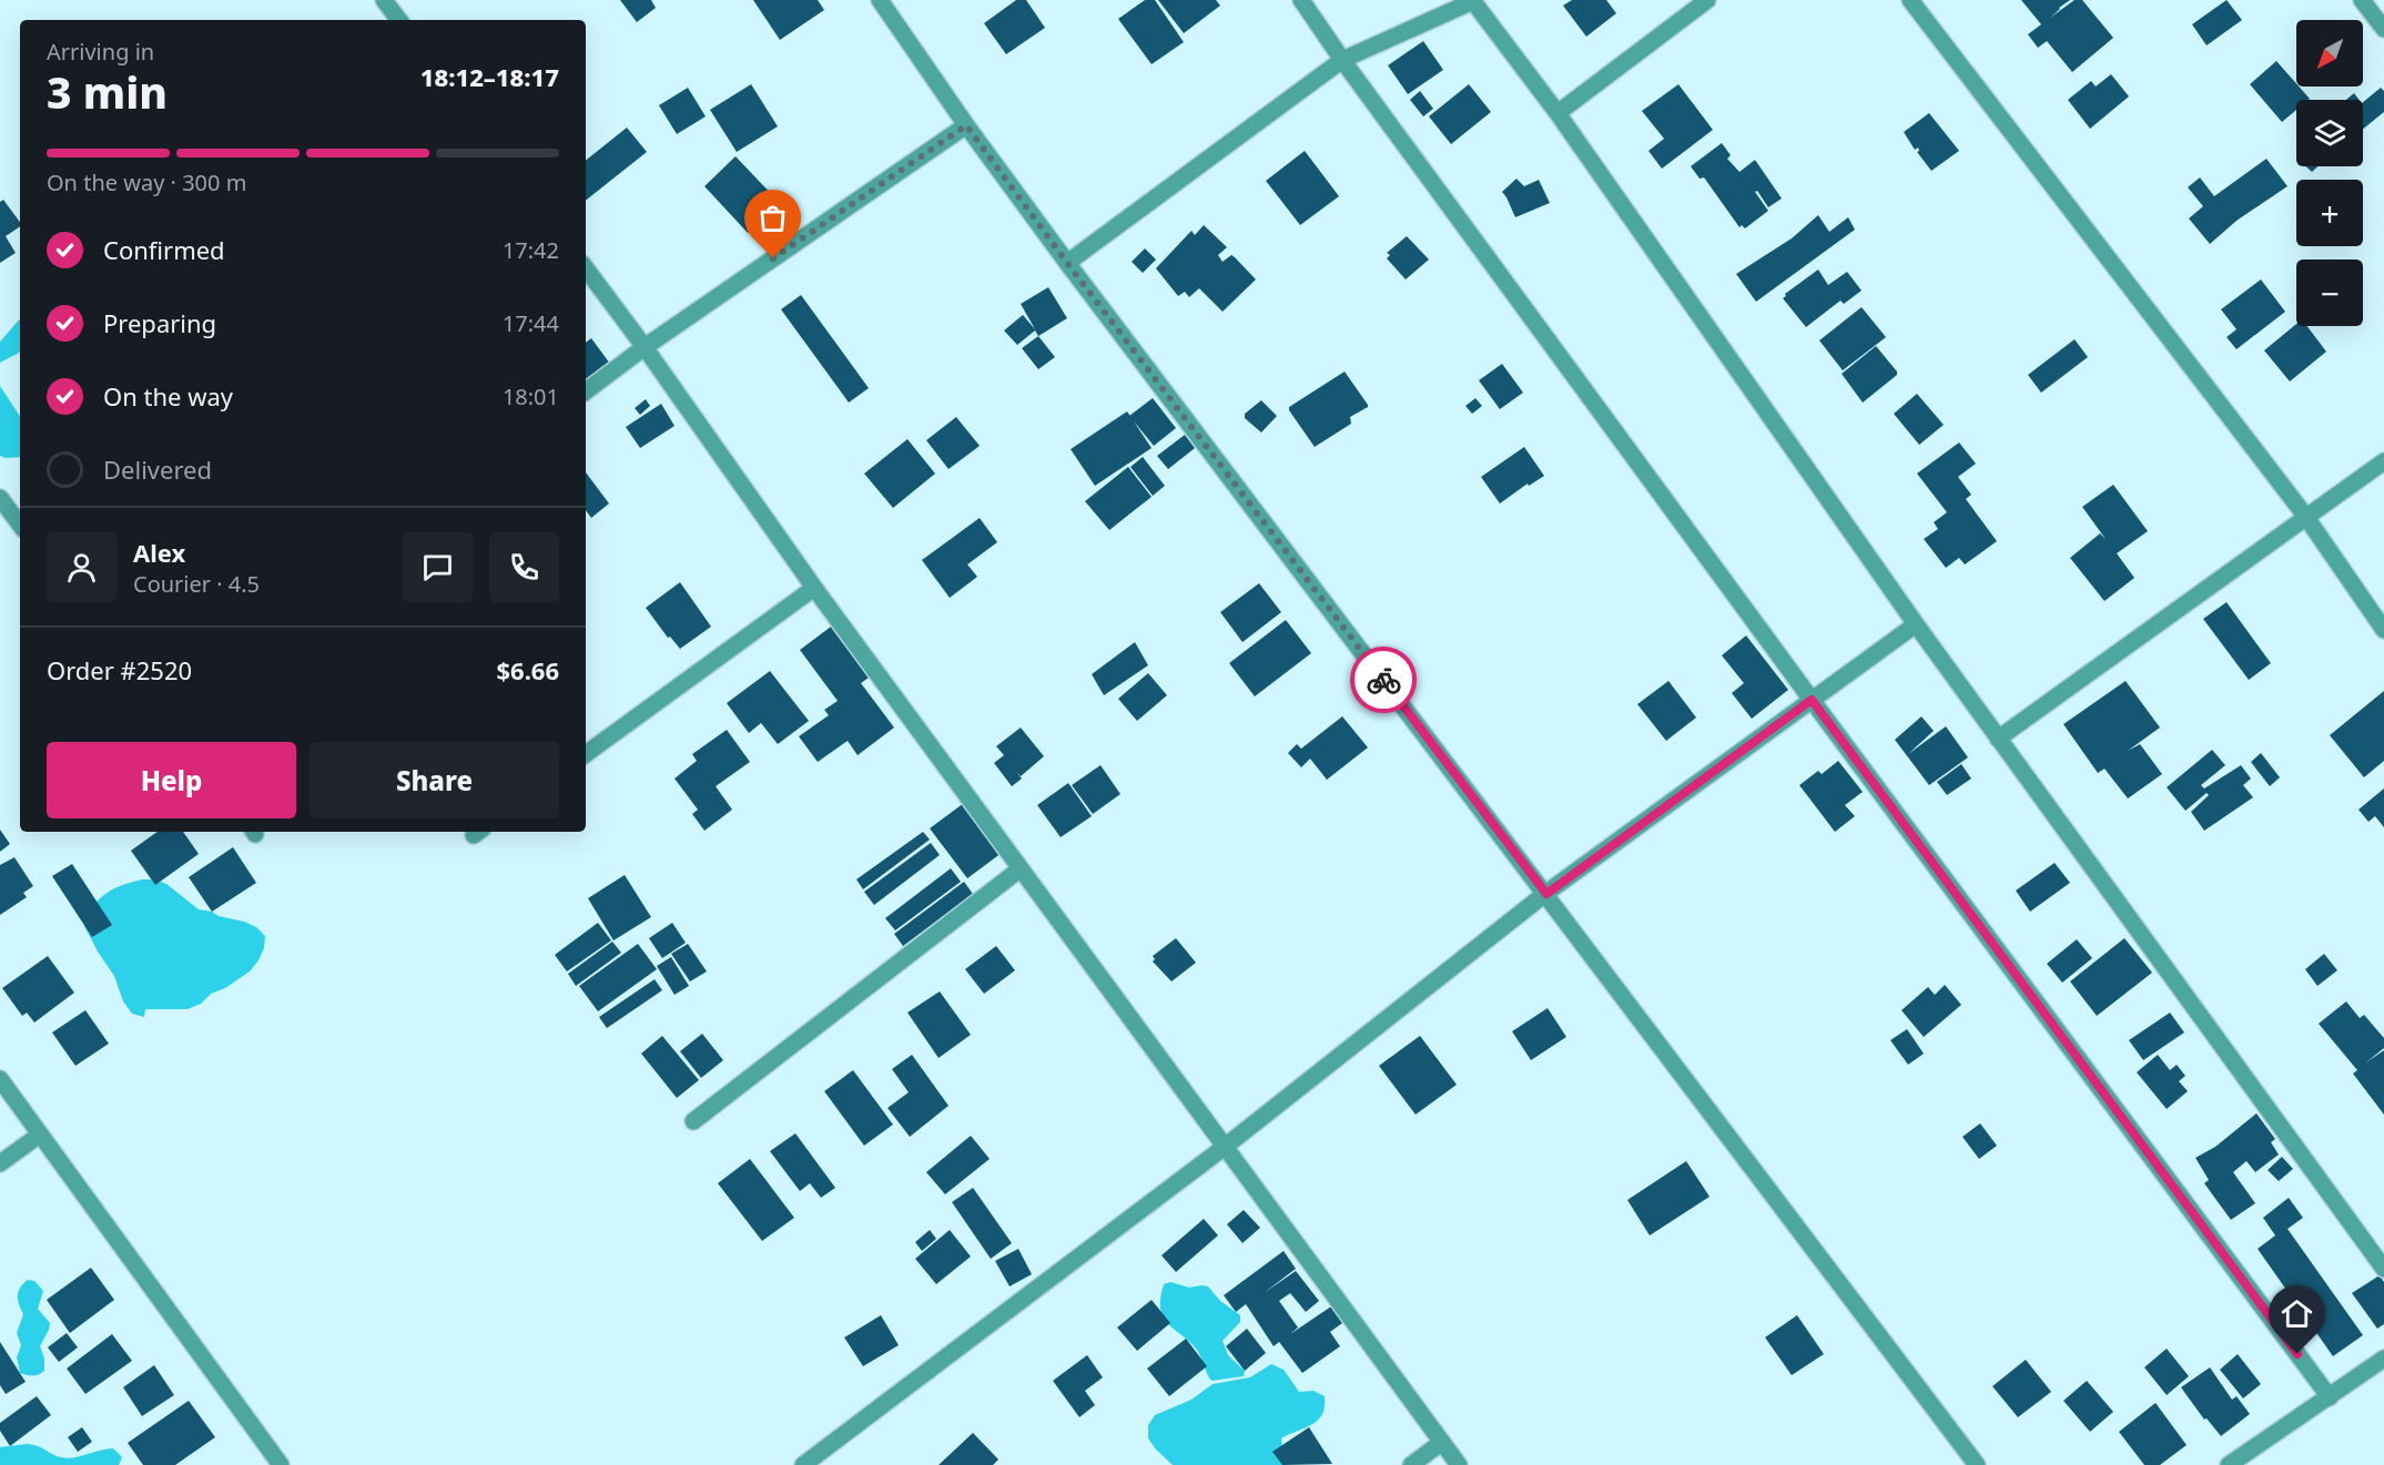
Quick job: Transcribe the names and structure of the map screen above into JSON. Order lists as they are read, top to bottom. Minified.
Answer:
{"north":"bottom left","page":{"map_buttons":["+","−"],"heading":["3 min","Arriving in","18:12–18:17"],"panel":["Alex","Courier · 4.5","Order #2520","$6.66"],"bar":"On the way · 300 m","list":[["Confirmed","17:42"],["Preparing","17:44"],["On the way","18:01"],"Delivered"],"buttons":["Help","Share"]}}
